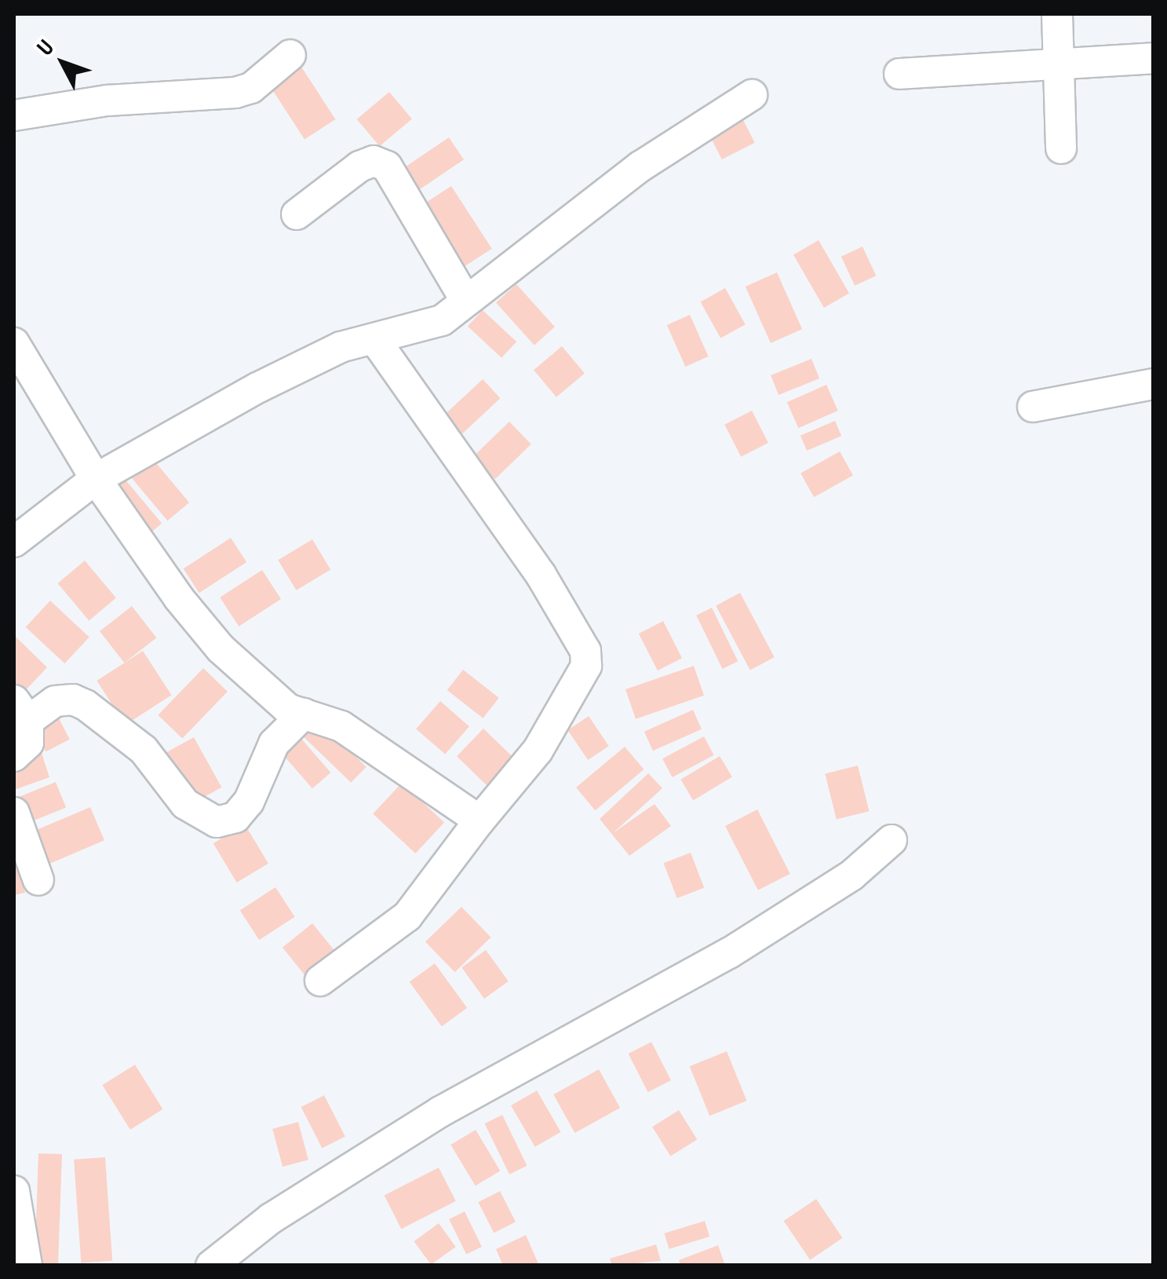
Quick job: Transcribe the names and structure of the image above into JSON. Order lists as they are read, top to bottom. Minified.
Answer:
{"north":"top left"}
